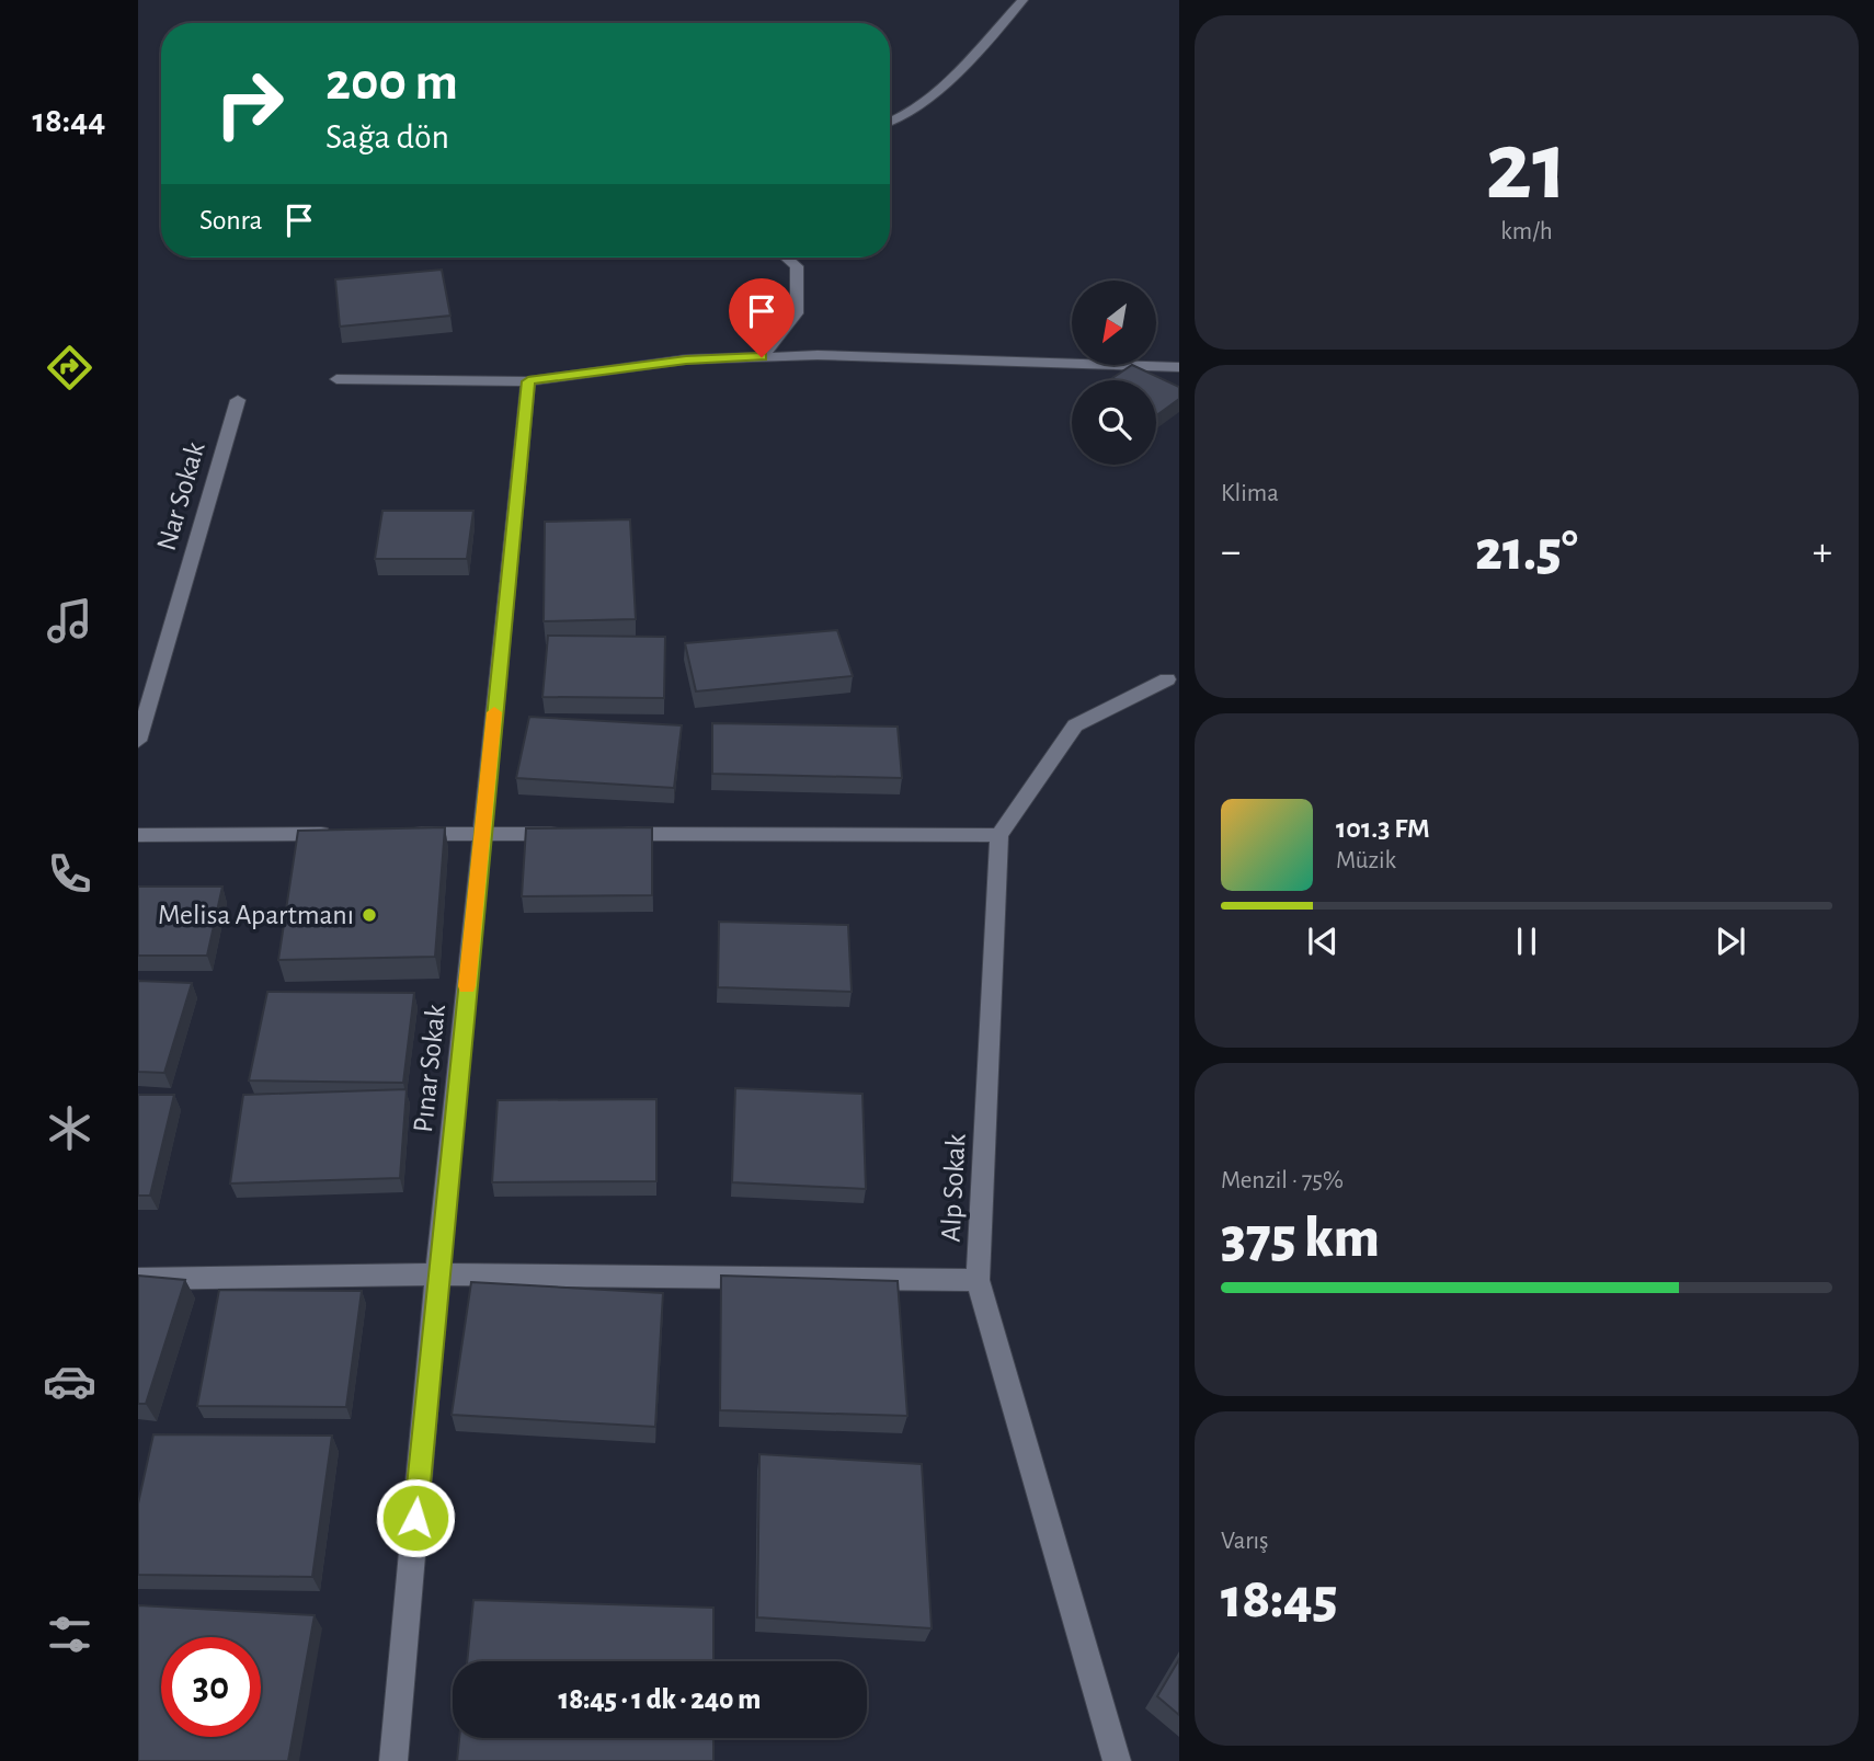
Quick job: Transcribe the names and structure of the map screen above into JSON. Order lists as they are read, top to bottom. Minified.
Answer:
{"streets":{"street":["Nar Sokak","Pınar Sokak","Alp Sokak"]},"places":["Melisa Apartmanı"],"north":"bottom left","page":{"tabs":"18:44","tile":[["21","km/h"],"Klima",["Menzil · 75%","375 km"],["Varış","18:45"]],"turn":["200 m","Sağa dön"],"then":"Sonra","heat":["−","21.5°","+"],"song":["101.3 FM","Müzik"],"limit":"30","trip":"18:45 · 1 dk · 240 m"}}
